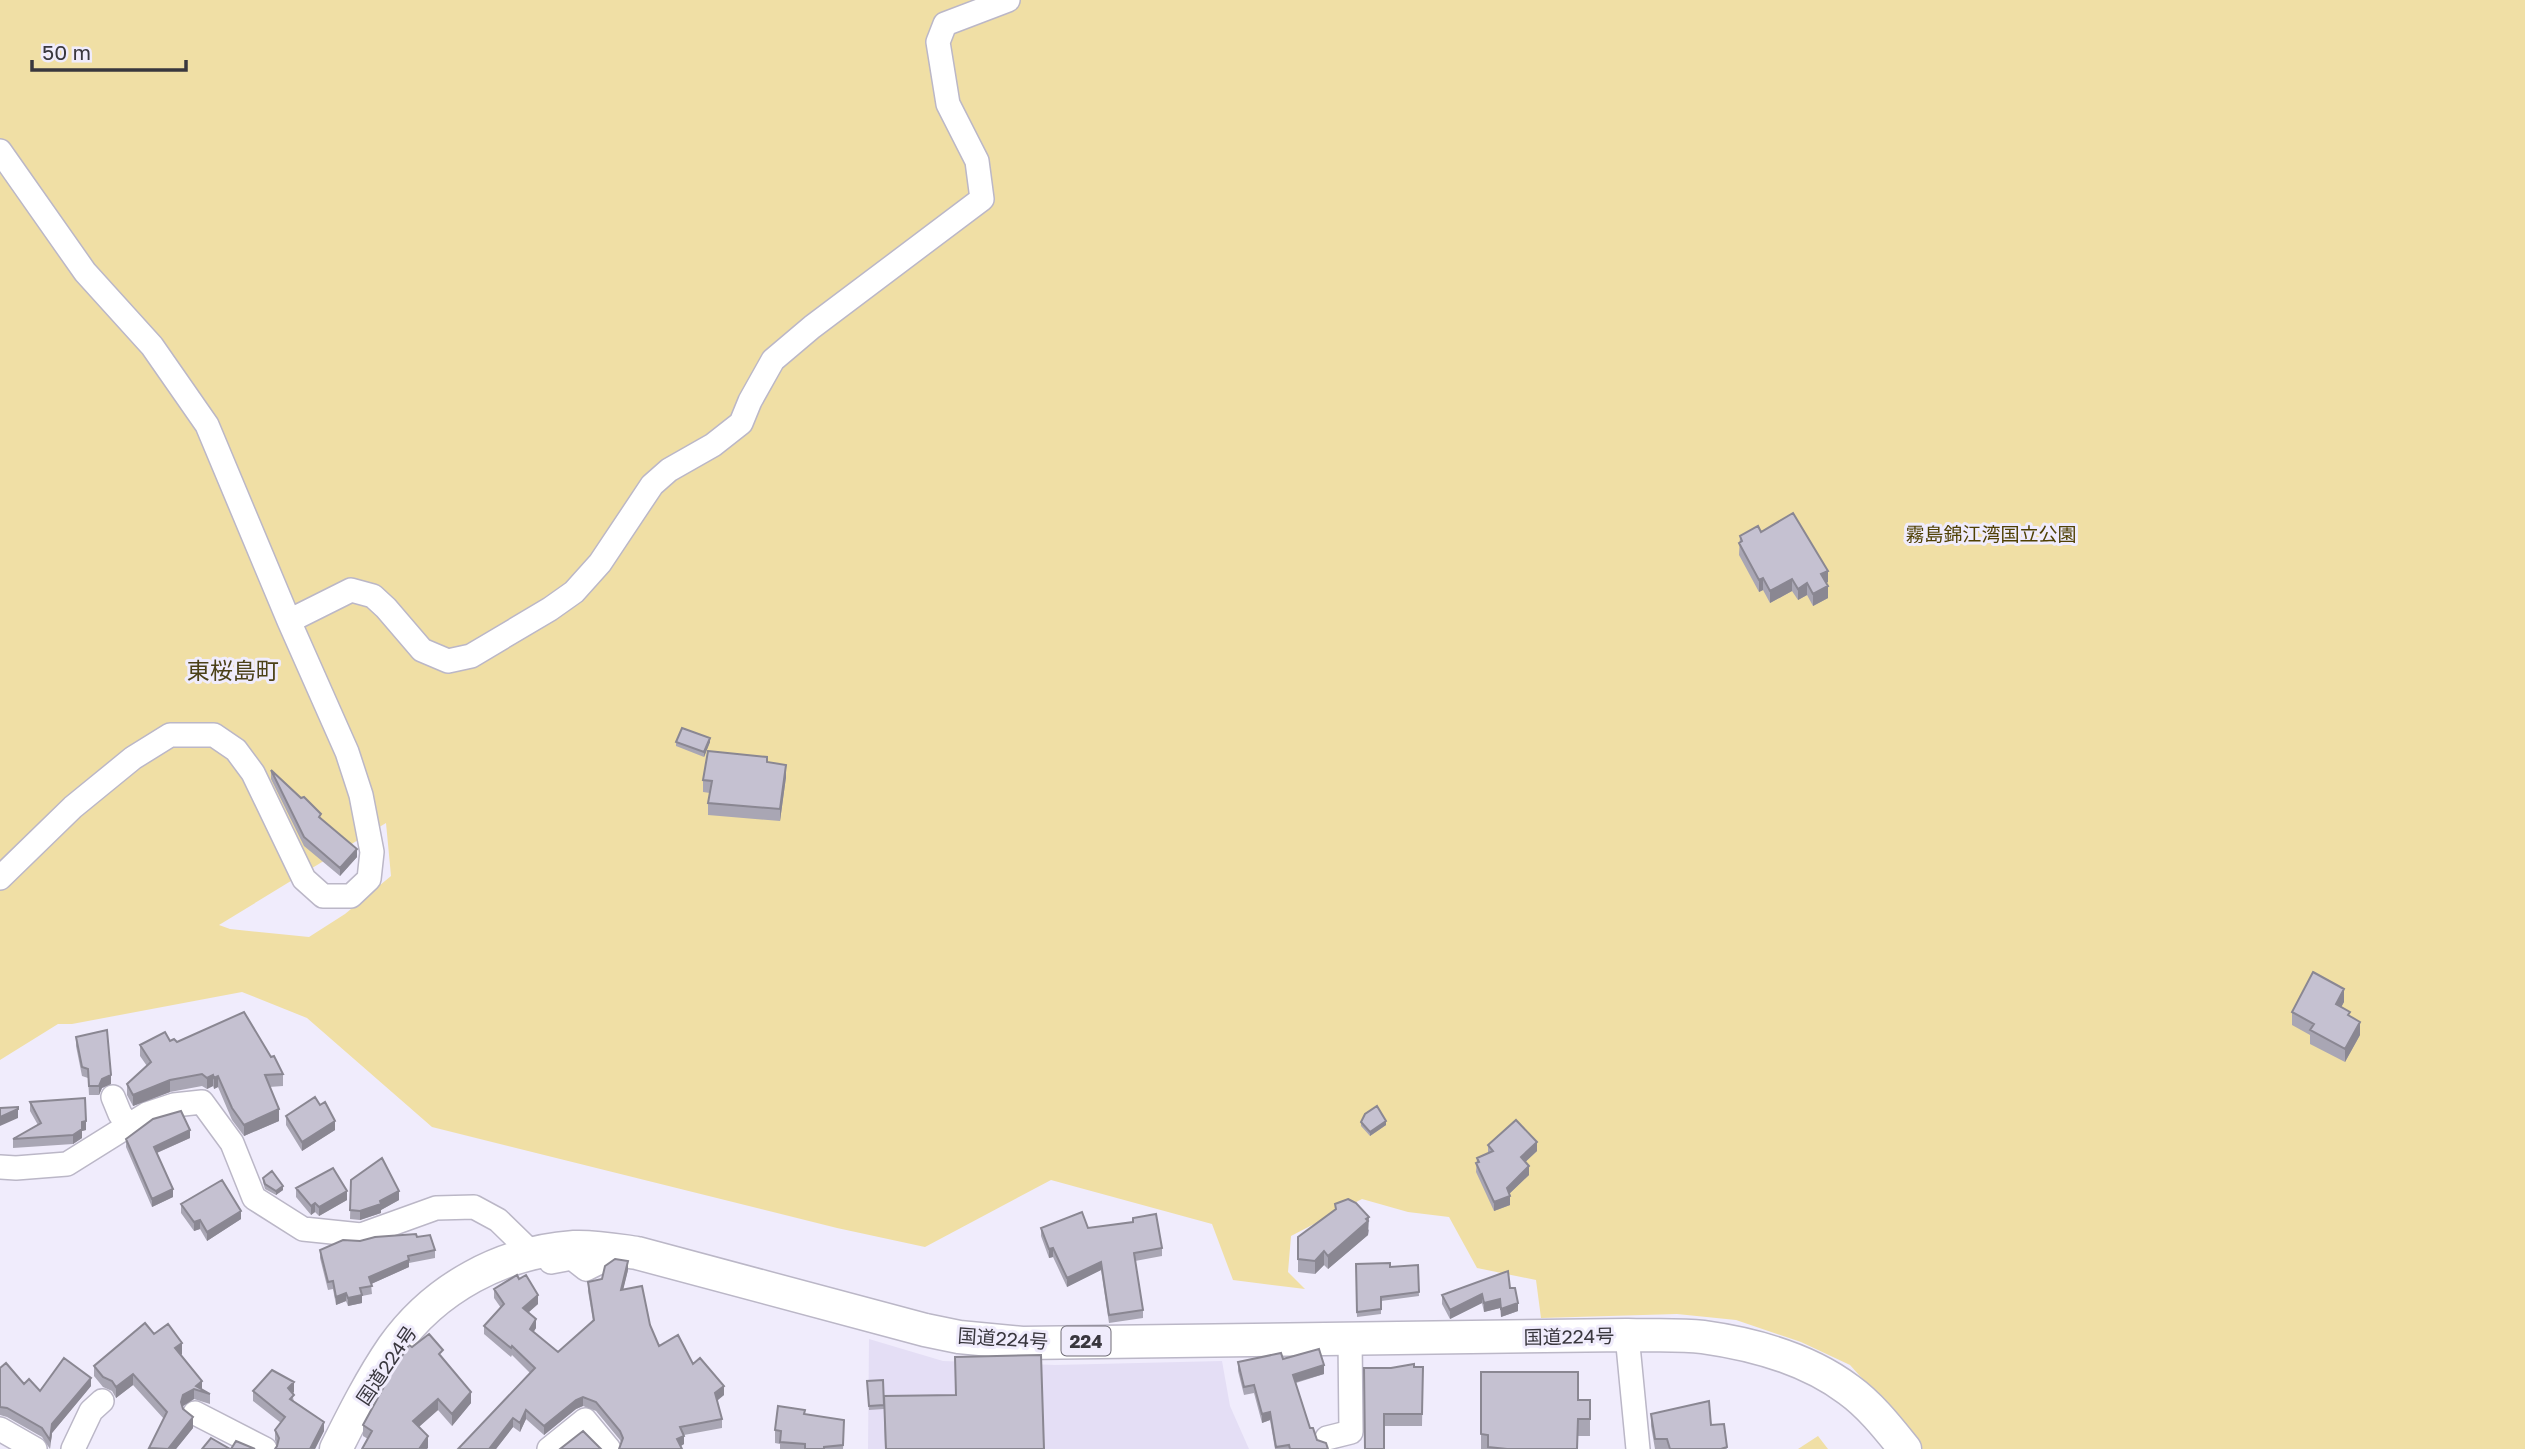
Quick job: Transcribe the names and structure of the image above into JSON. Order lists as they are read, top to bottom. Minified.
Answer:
{"streets":{"highway":["国道224号","224"]},"districts":["東桜島町"],"parks":["霧島錦江湾国立公園"],"scale_bar":"50 m"}
